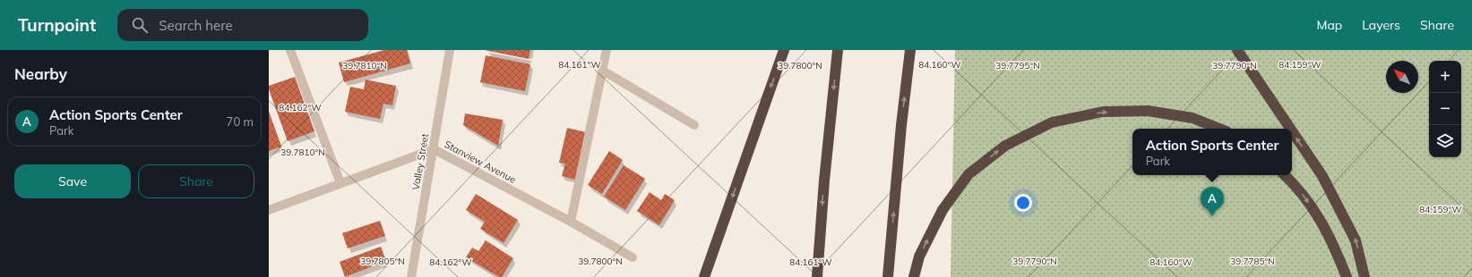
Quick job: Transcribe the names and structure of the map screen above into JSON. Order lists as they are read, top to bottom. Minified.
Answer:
{"streets":{"street":["Valley Street","Stanview Avenue"]},"crossings":[["Valley Street","Stanview Avenue"]],"north":"top left","page":{"header":"Turnpoint","search":"Search here","nav":["Map","Layers","Share"],"heading":"Nearby","map_buttons":["+","−"],"list":[{"mark":"A","name":"Action Sports Center","note":"Park","value":"70 m"}],"popup":["Action Sports Center","Park"],"buttons":["Save","Share"],"pins":"A"},"coordinates":["84.161°W","84.160°W","84.159°W","39.7810°N","39.7800°N","39.7795°N","39.7790°N","84.162°W","39.7805°N","39.7785°N"]}
